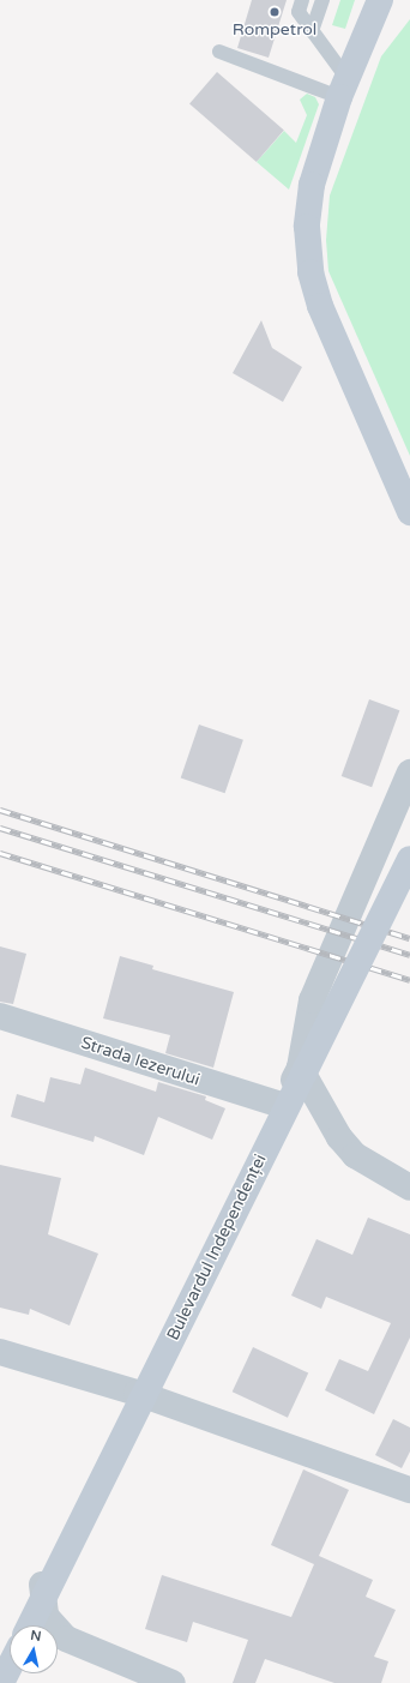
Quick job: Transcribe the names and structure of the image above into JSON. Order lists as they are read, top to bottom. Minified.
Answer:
{"streets":{"main road":["Bulevardul Independenței"],"street":["Strada Iezerului"]},"places":["Rompetrol"],"north":"top"}
